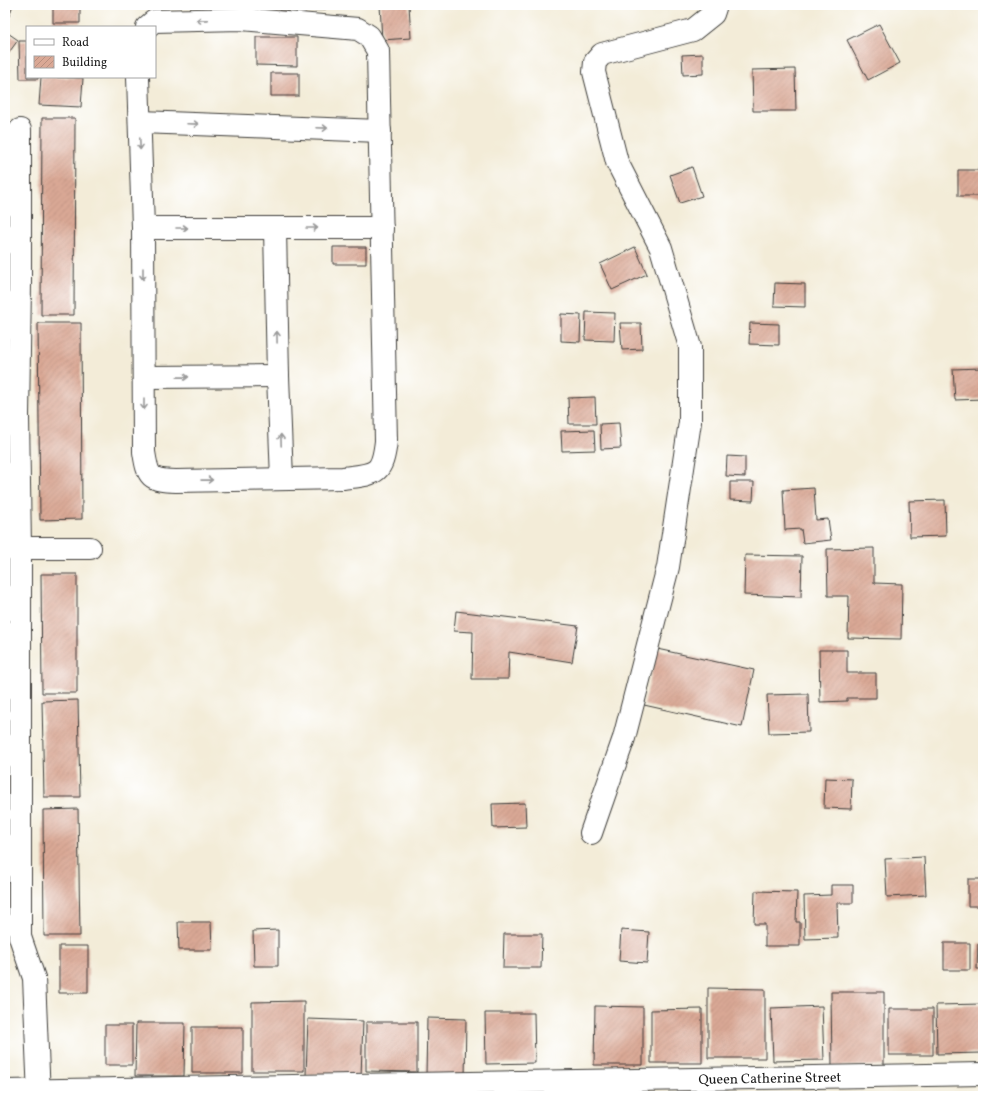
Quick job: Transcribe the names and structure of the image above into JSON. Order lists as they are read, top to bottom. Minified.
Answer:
{"streets":{"street":["Queen Catherine Street"]},"legend":["Road","Building"]}
